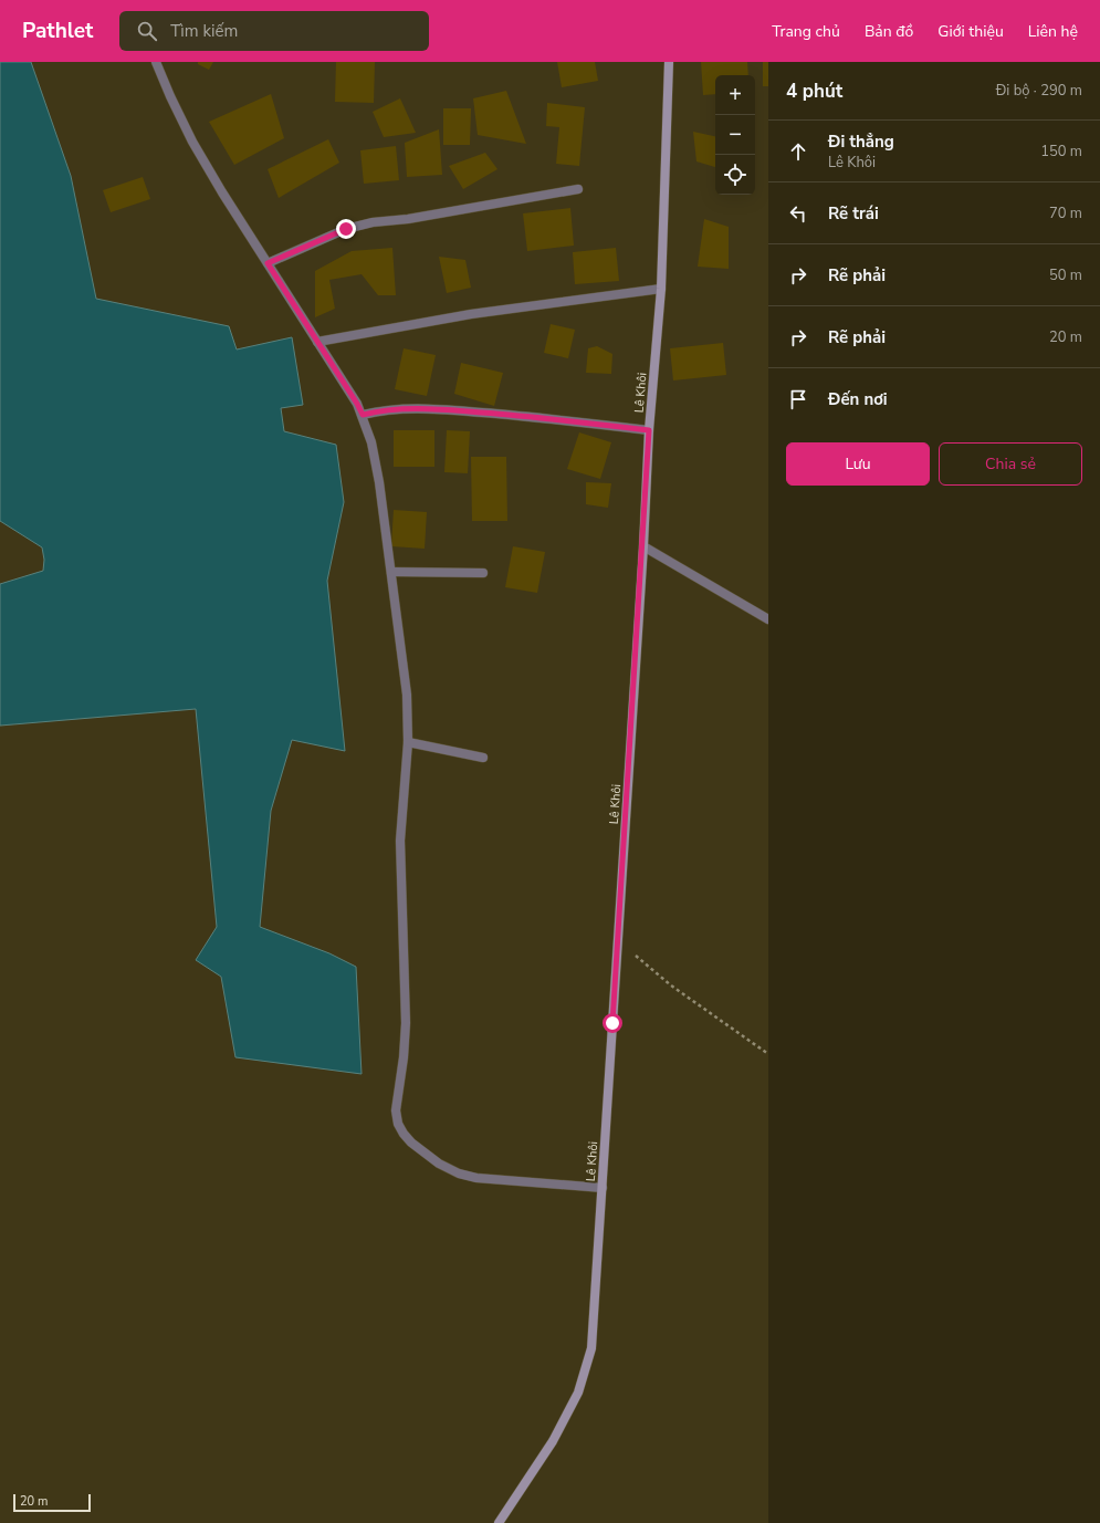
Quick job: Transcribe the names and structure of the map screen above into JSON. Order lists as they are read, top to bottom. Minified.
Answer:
{"streets":{"street":["Lê Khôi"]},"scale_bar":"20 m","page":{"header":"Pathlet","search":"Tìm kiếm","nav":["Trang chủ","Bản đồ","Giới thiệu","Liên hệ"],"heading":["4 phút","Đi bộ · 290 m"],"map_buttons":["+","−"],"list":[["Đi thẳng","Lê Khôi","150 m"],["Rẽ trái","70 m"],["Rẽ phải","50 m"],["Rẽ phải","20 m"],"Đến nơi"],"buttons":["Lưu","Chia sẻ"],"scale":"20 m"}}
